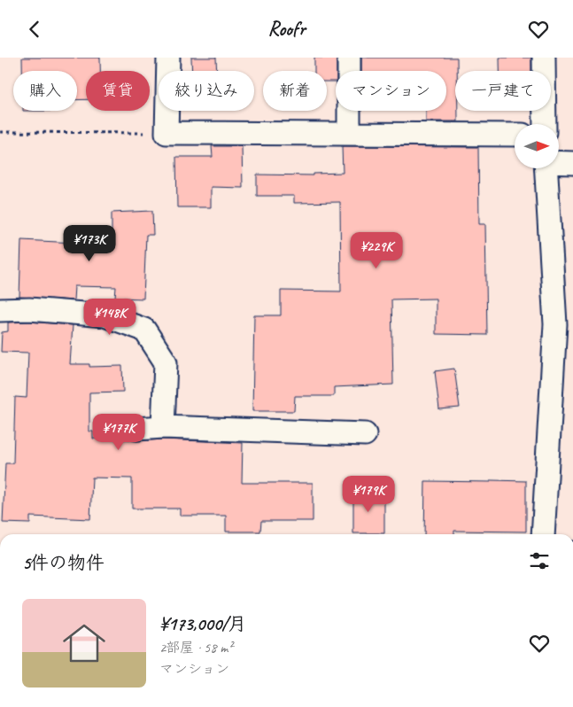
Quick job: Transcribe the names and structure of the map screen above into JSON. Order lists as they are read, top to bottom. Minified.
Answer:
{"north":"right","page":{"header":"Roofr","chip":["購入","賃貸","絞り込み","新着","マンション","一戸建て"],"price":["¥173K","¥229K","¥148K","¥177K","¥179K"],"heading":"5件の物件","list":[{"name":"¥173,000/月","note":"2部屋 · 58 m² · マンション"}]}}
